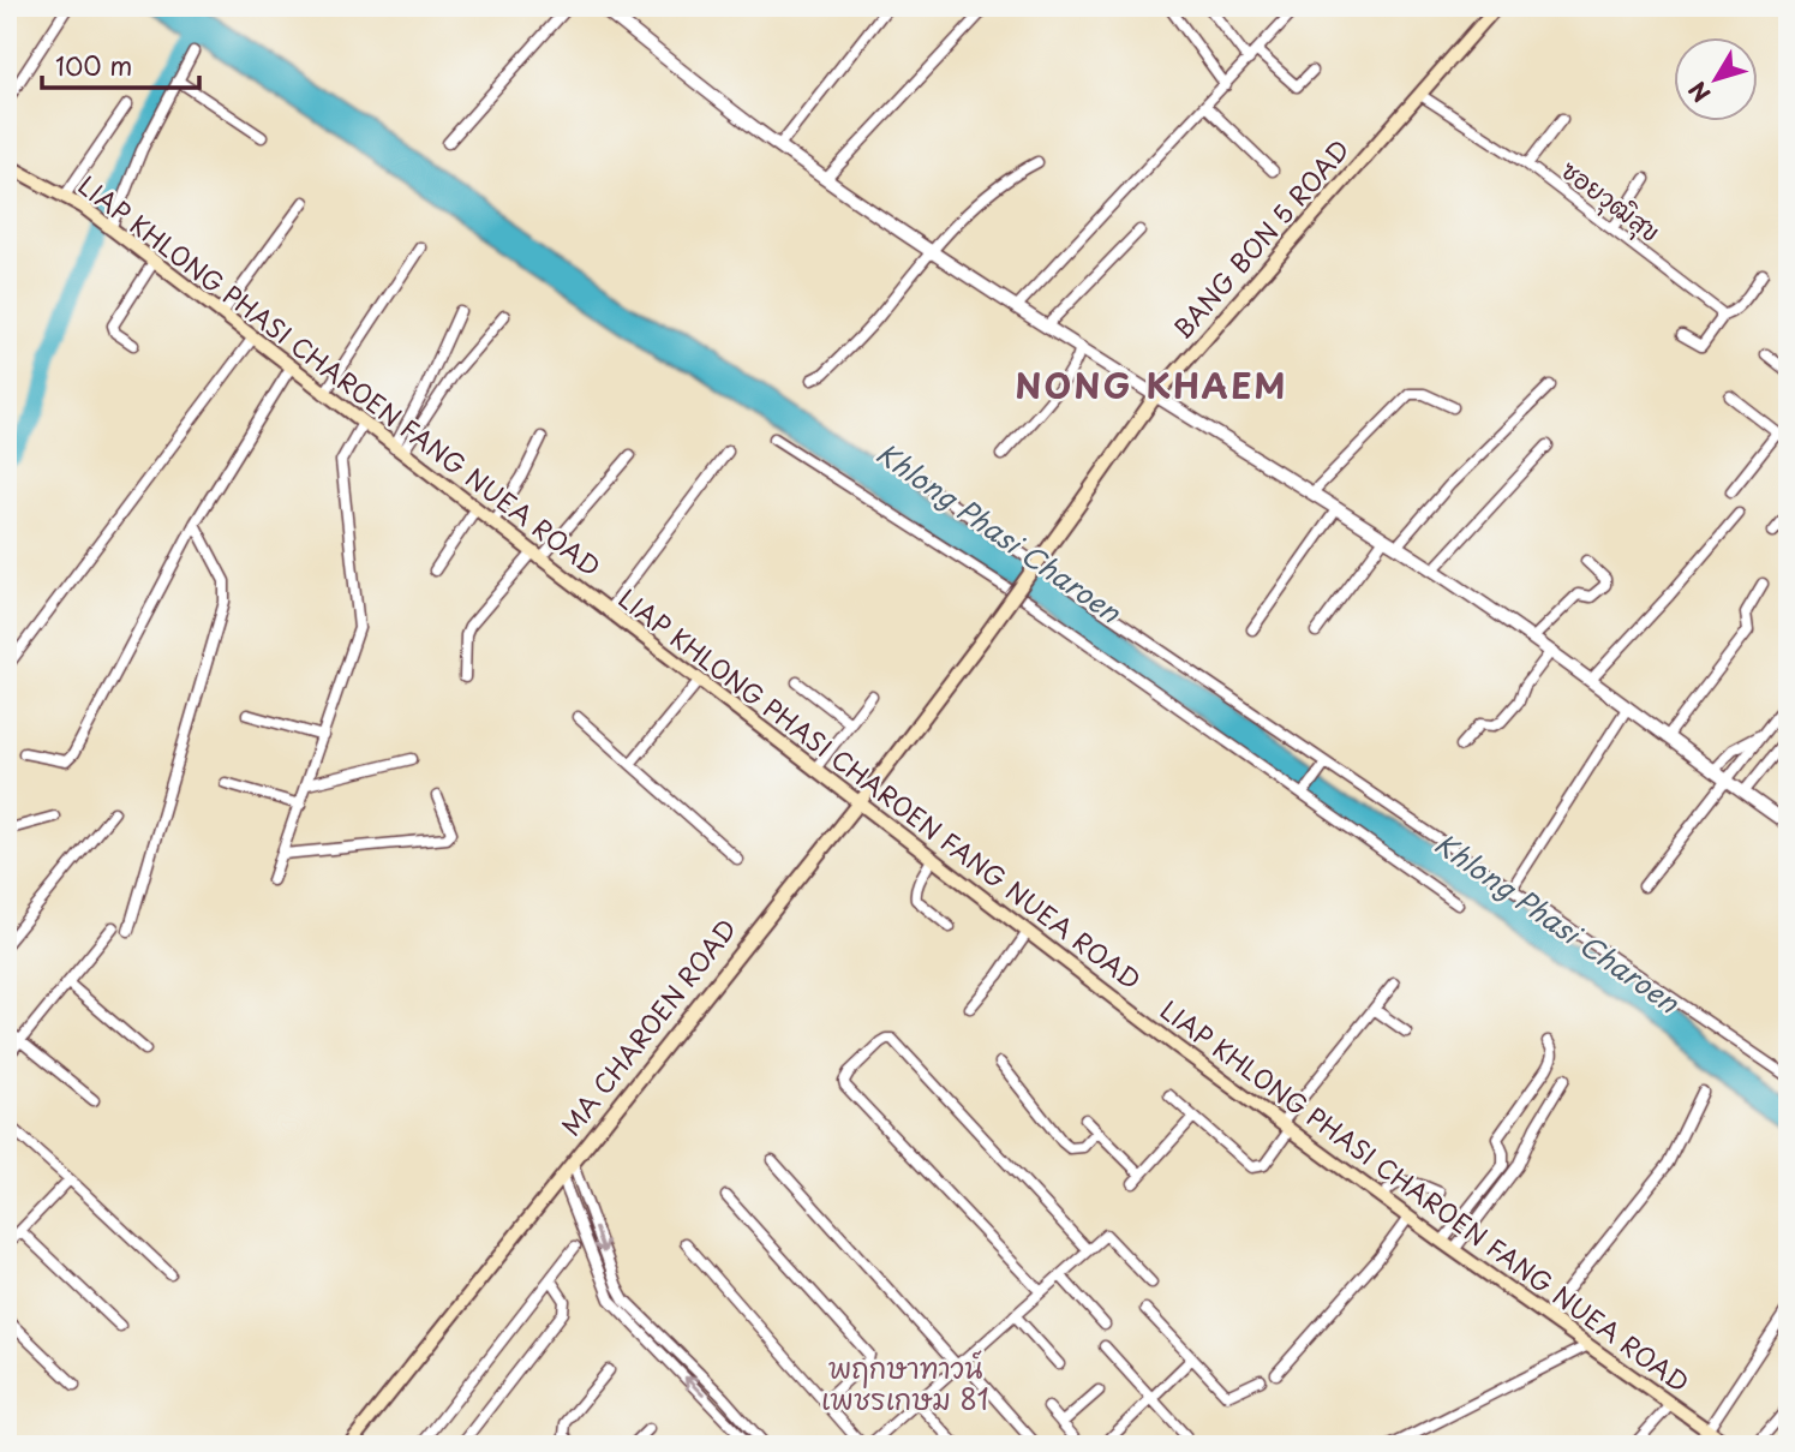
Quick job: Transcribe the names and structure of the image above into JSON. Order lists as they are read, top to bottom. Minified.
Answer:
{"streets":{"main road":["BANG BON 5 ROAD","LIAP KHLONG PHASI CHAROEN FANG NUEA ROAD","MA CHAROEN ROAD"],"street":["ซอยวุฒิสุข"]},"crossings":[["ซอยวุฒิสุข","BANG BON 5 ROAD"],["BANG BON 5 ROAD","MA CHAROEN ROAD"],["LIAP KHLONG PHASI CHAROEN FANG NUEA ROAD","MA CHAROEN ROAD"]],"districts":["NONG KHAEM","พฤกษาทาวน์ เพชรเกษม 81"],"water":["Khlong Phasi Charoen"],"scale_bar":"100 m","north":"bottom left"}
